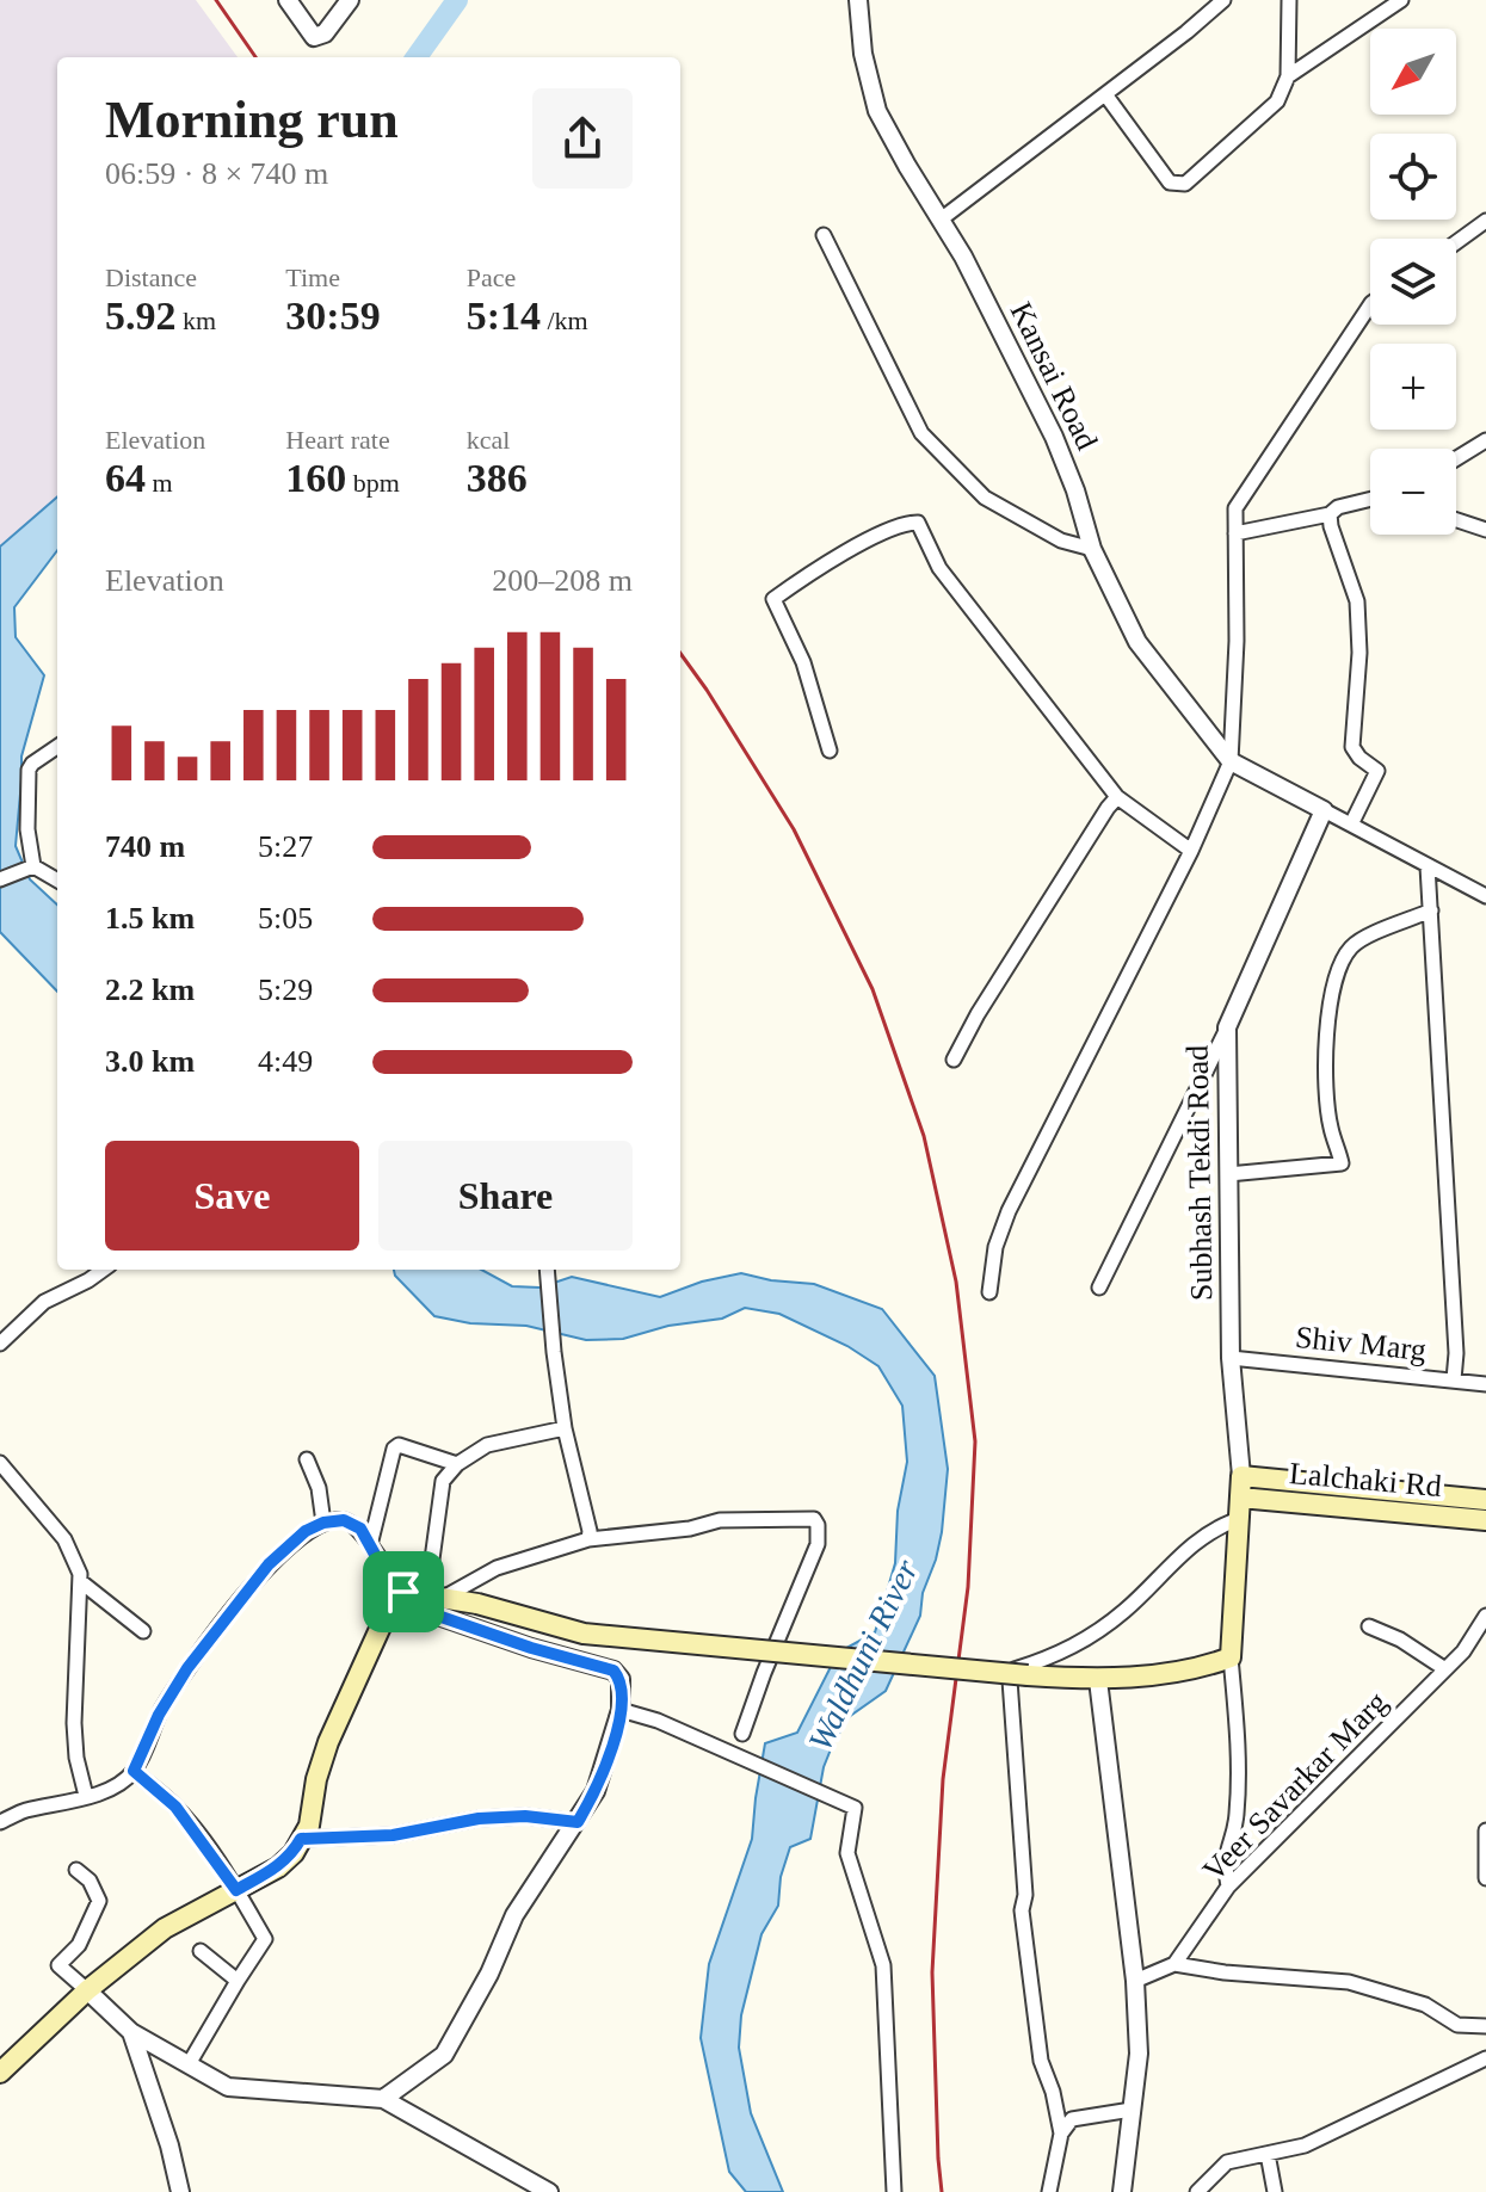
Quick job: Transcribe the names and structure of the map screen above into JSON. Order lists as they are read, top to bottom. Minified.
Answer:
{"streets":{"main road":["Subhash Tekdi Road","Lalchaki Rd"],"street":["Kansai Road","Shiv Marg","Veer Savarkar Marg"]},"crossings":[["Subhash Tekdi Road","Shiv Marg"],["Subhash Tekdi Road","Lalchaki Rd"]],"water":["Waldhuni River"],"north":"bottom left","page":{"map_buttons":["+","−"],"heading":["Morning run","06:59 · 8 × 740 m"],"stats":[["Distance","5.92 km"],["Time","30:59"],["Pace","5:14 /km"],["Elevation","64 m"],["Heart rate","160 bpm"],["kcal","386"]],"chart":["Elevation","200–208 m"],"list":[{"name":"740 m","note":"5:27"},{"name":"1.5 km","note":"5:05"},{"name":"2.2 km","note":"5:29"},{"name":"3.0 km","note":"4:49"}],"buttons":["Save","Share"]}}
